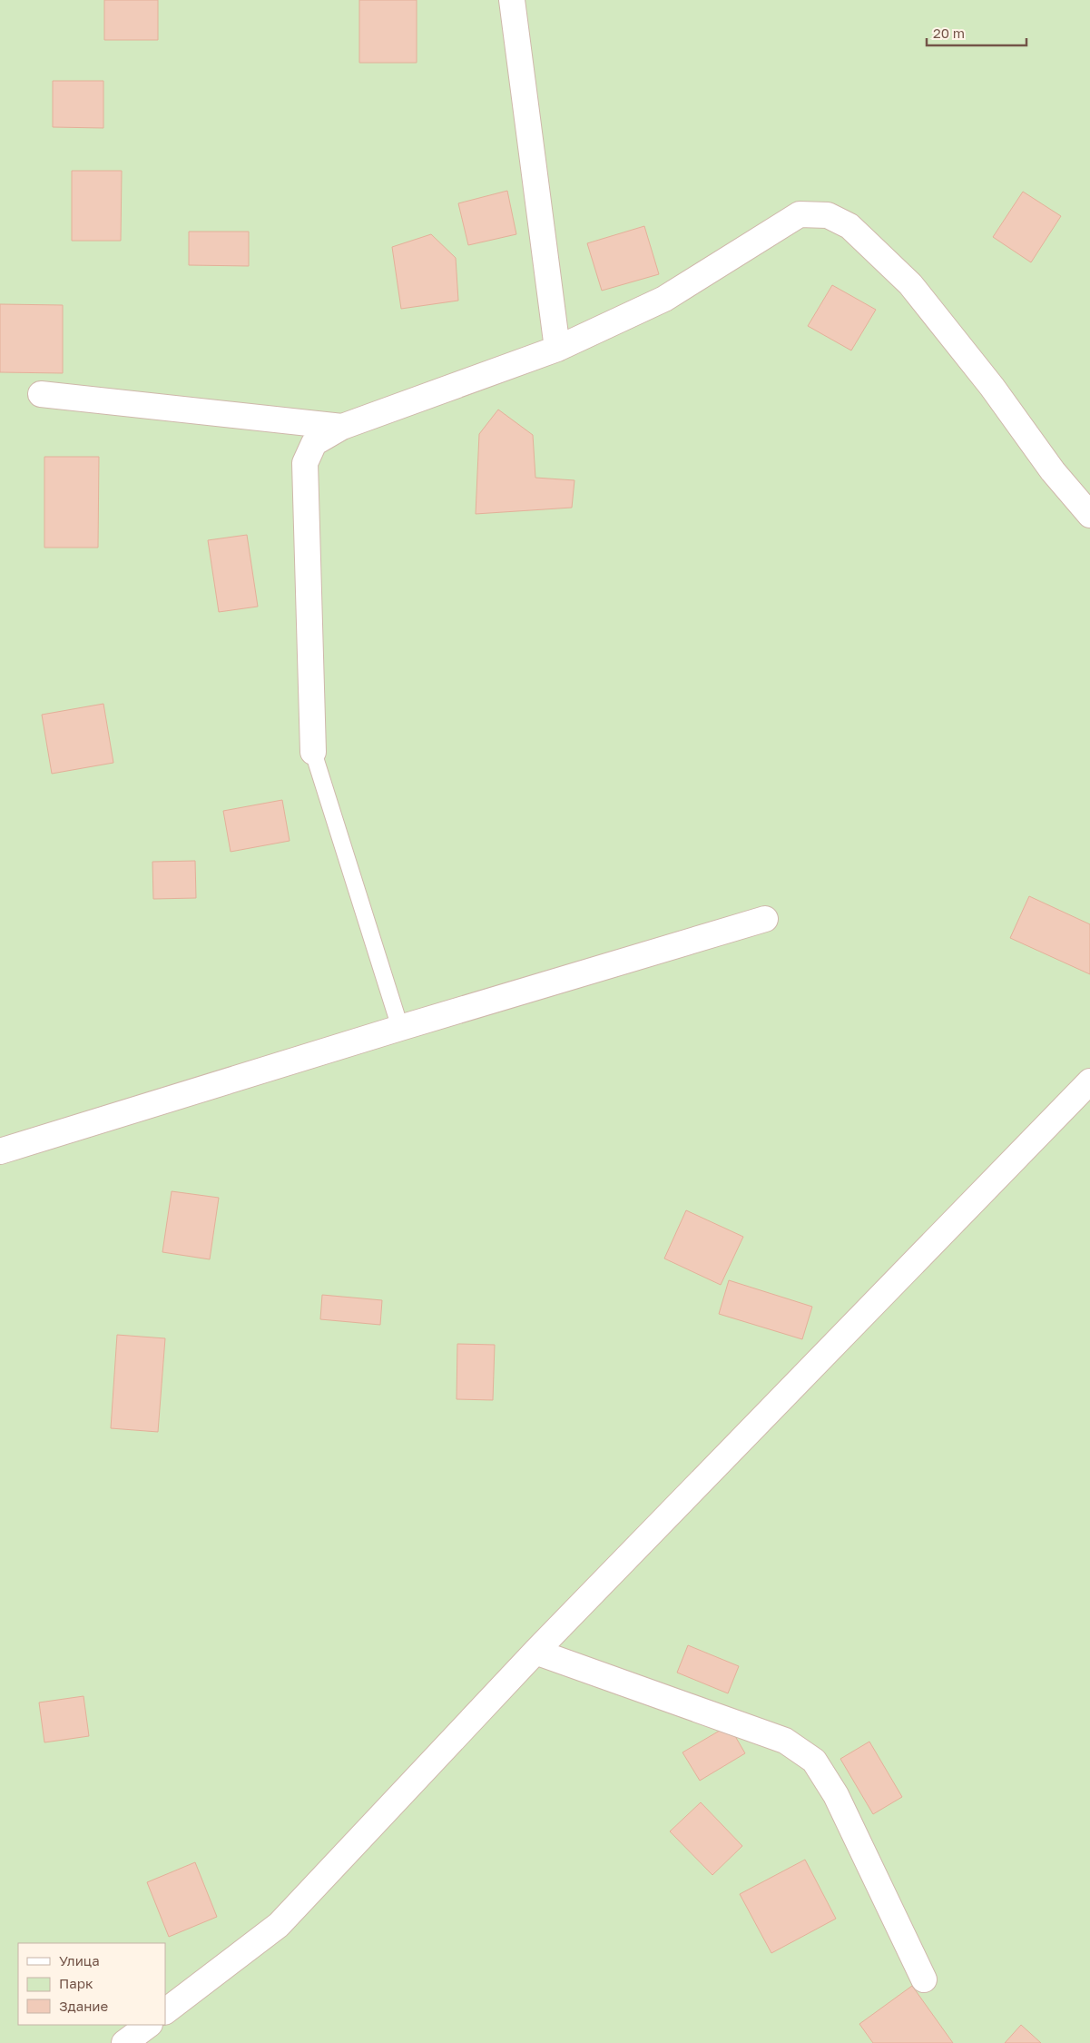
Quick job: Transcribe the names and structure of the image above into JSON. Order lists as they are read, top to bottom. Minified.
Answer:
{"legend":["Улица","Парк","Здание"],"scale_bar":"20 m"}
